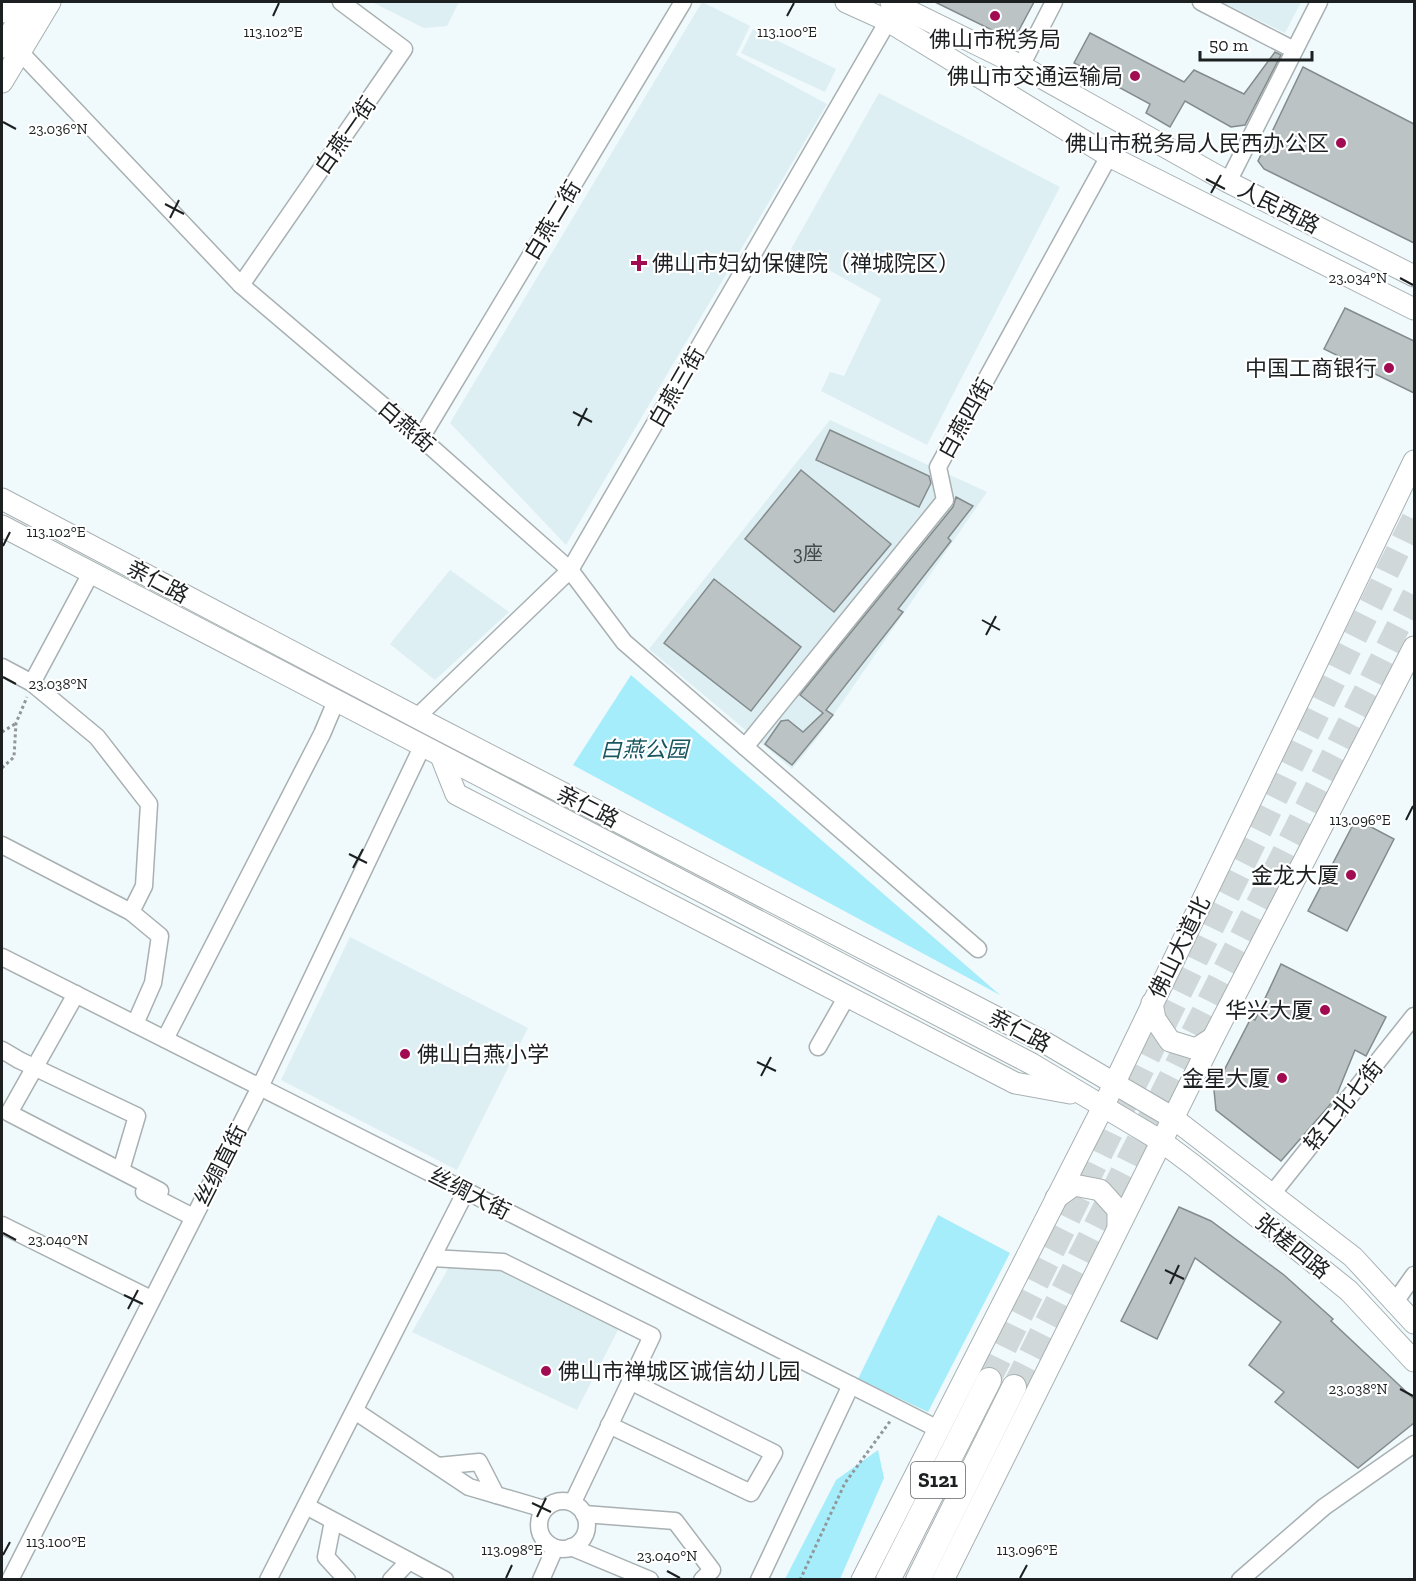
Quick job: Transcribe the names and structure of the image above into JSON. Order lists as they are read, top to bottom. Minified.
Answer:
{"streets":{"highway":["S121"],"main road":["人民西路","亲仁路","佛山大道北","张槎四路"],"street":["白燕一街","白燕二街","白燕三街","白燕四街","白燕街","轻工北七街","丝绸直街","丝绸大街"]},"crossings":[["白燕一街","白燕街"],["人民西路","白燕三街"],["人民西路","白燕四街"],["白燕二街","白燕街"],["白燕三街","白燕街"],["白燕三街","亲仁路"],["白燕四街","白燕街"],["亲仁路","佛山大道北"],["亲仁路","丝绸直街"],["亲仁路","张槎四路"],["佛山大道北","丝绸大街"],["轻工北七街","张槎四路"],["丝绸直街","丝绸大街"]],"parks":["白燕公园"],"places":{"other":["佛山市税务局","佛山市交通运输局","佛山市税务局人民西办公区","中国工商银行","金龙大厦","华兴大厦","佛山白燕小学","金星大厦","佛山市禅城区诚信幼儿园"],"health":["佛山市妇幼保健院（禅城院区）"]},"house_numbers":["3座"],"scale_bar":"50 m","coordinates":["113.102°E","113.100°E","23.036°N","23.034°N","23.038°N","113.096°E","23.040°N","113.098°E"]}
